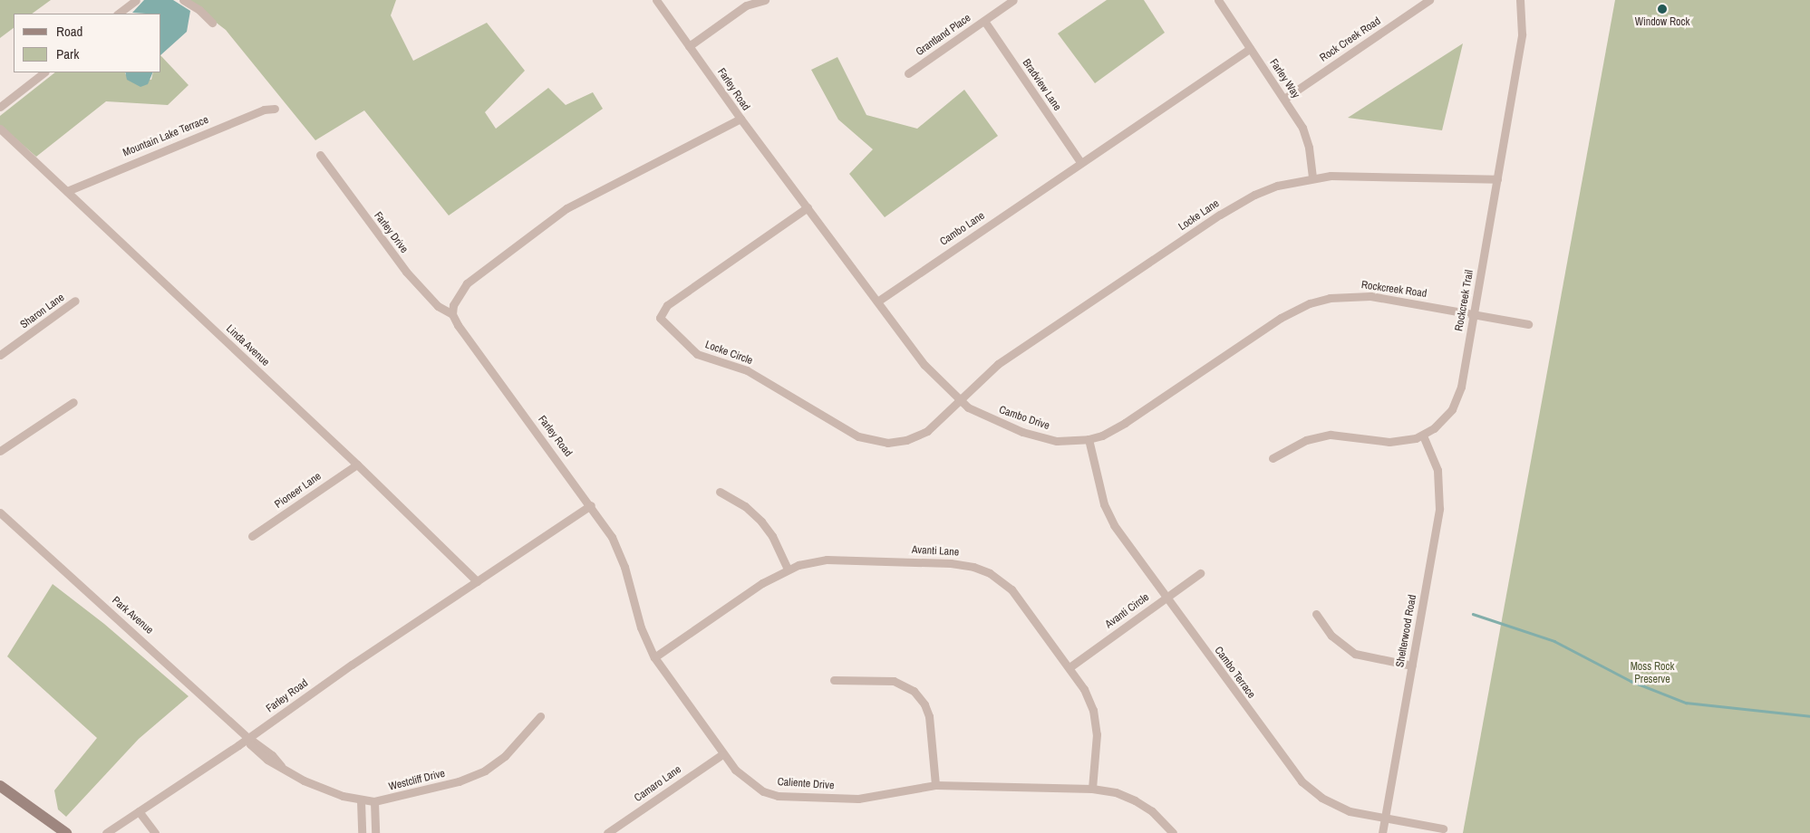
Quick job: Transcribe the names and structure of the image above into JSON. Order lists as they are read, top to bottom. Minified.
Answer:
{"streets":{"street":["Grantland Place","Rock Creek Road","Farley Way","Bradview Lane","Farley Road","Mountain Lake Terrace","Locke Lane","Cambo Lane","Farley Drive","Rockcreek Road","Rockcreek Trail","Sharon Lane","Linda Avenue","Locke Circle","Cambo Drive","Pioneer Lane","Avanti Lane","Avanti Circle","Park Avenue","Shelterwood Road","Cambo Terrace","Westcliff Drive","Camaro Lane","Caliente Drive"]},"crossings":[["Grantland Place","Bradview Lane"],["Rock Creek Road","Farley Way"],["Farley Way","Locke Lane"],["Farley Way","Cambo Lane"],["Bradview Lane","Cambo Lane"],["Farley Road","Farley Drive"],["Farley Road","Linda Avenue"],["Farley Road","Park Avenue"],["Farley Road","Westcliff Drive"],["Farley Road","Caliente Drive"],["Mountain Lake Terrace","Linda Avenue"],["Locke Lane","Rockcreek Trail"],["Locke Lane","Locke Circle"],["Locke Lane","Cambo Drive"],["Cambo Lane","Cambo Drive"],["Rockcreek Road","Rockcreek Trail"],["Rockcreek Road","Cambo Drive"],["Rockcreek Trail","Shelterwood Road"],["Linda Avenue","Pioneer Lane"],["Locke Circle","Cambo Drive"],["Cambo Drive","Cambo Terrace"],["Avanti Lane","Avanti Circle"],["Avanti Lane","Caliente Drive"],["Avanti Circle","Cambo Terrace"],["Park Avenue","Westcliff Drive"],["Shelterwood Road","Cambo Terrace"],["Camaro Lane","Caliente Drive"]],"parks":["Moss Rock Preserve"],"places":["Window Rock"],"legend":["Road","Park"]}
